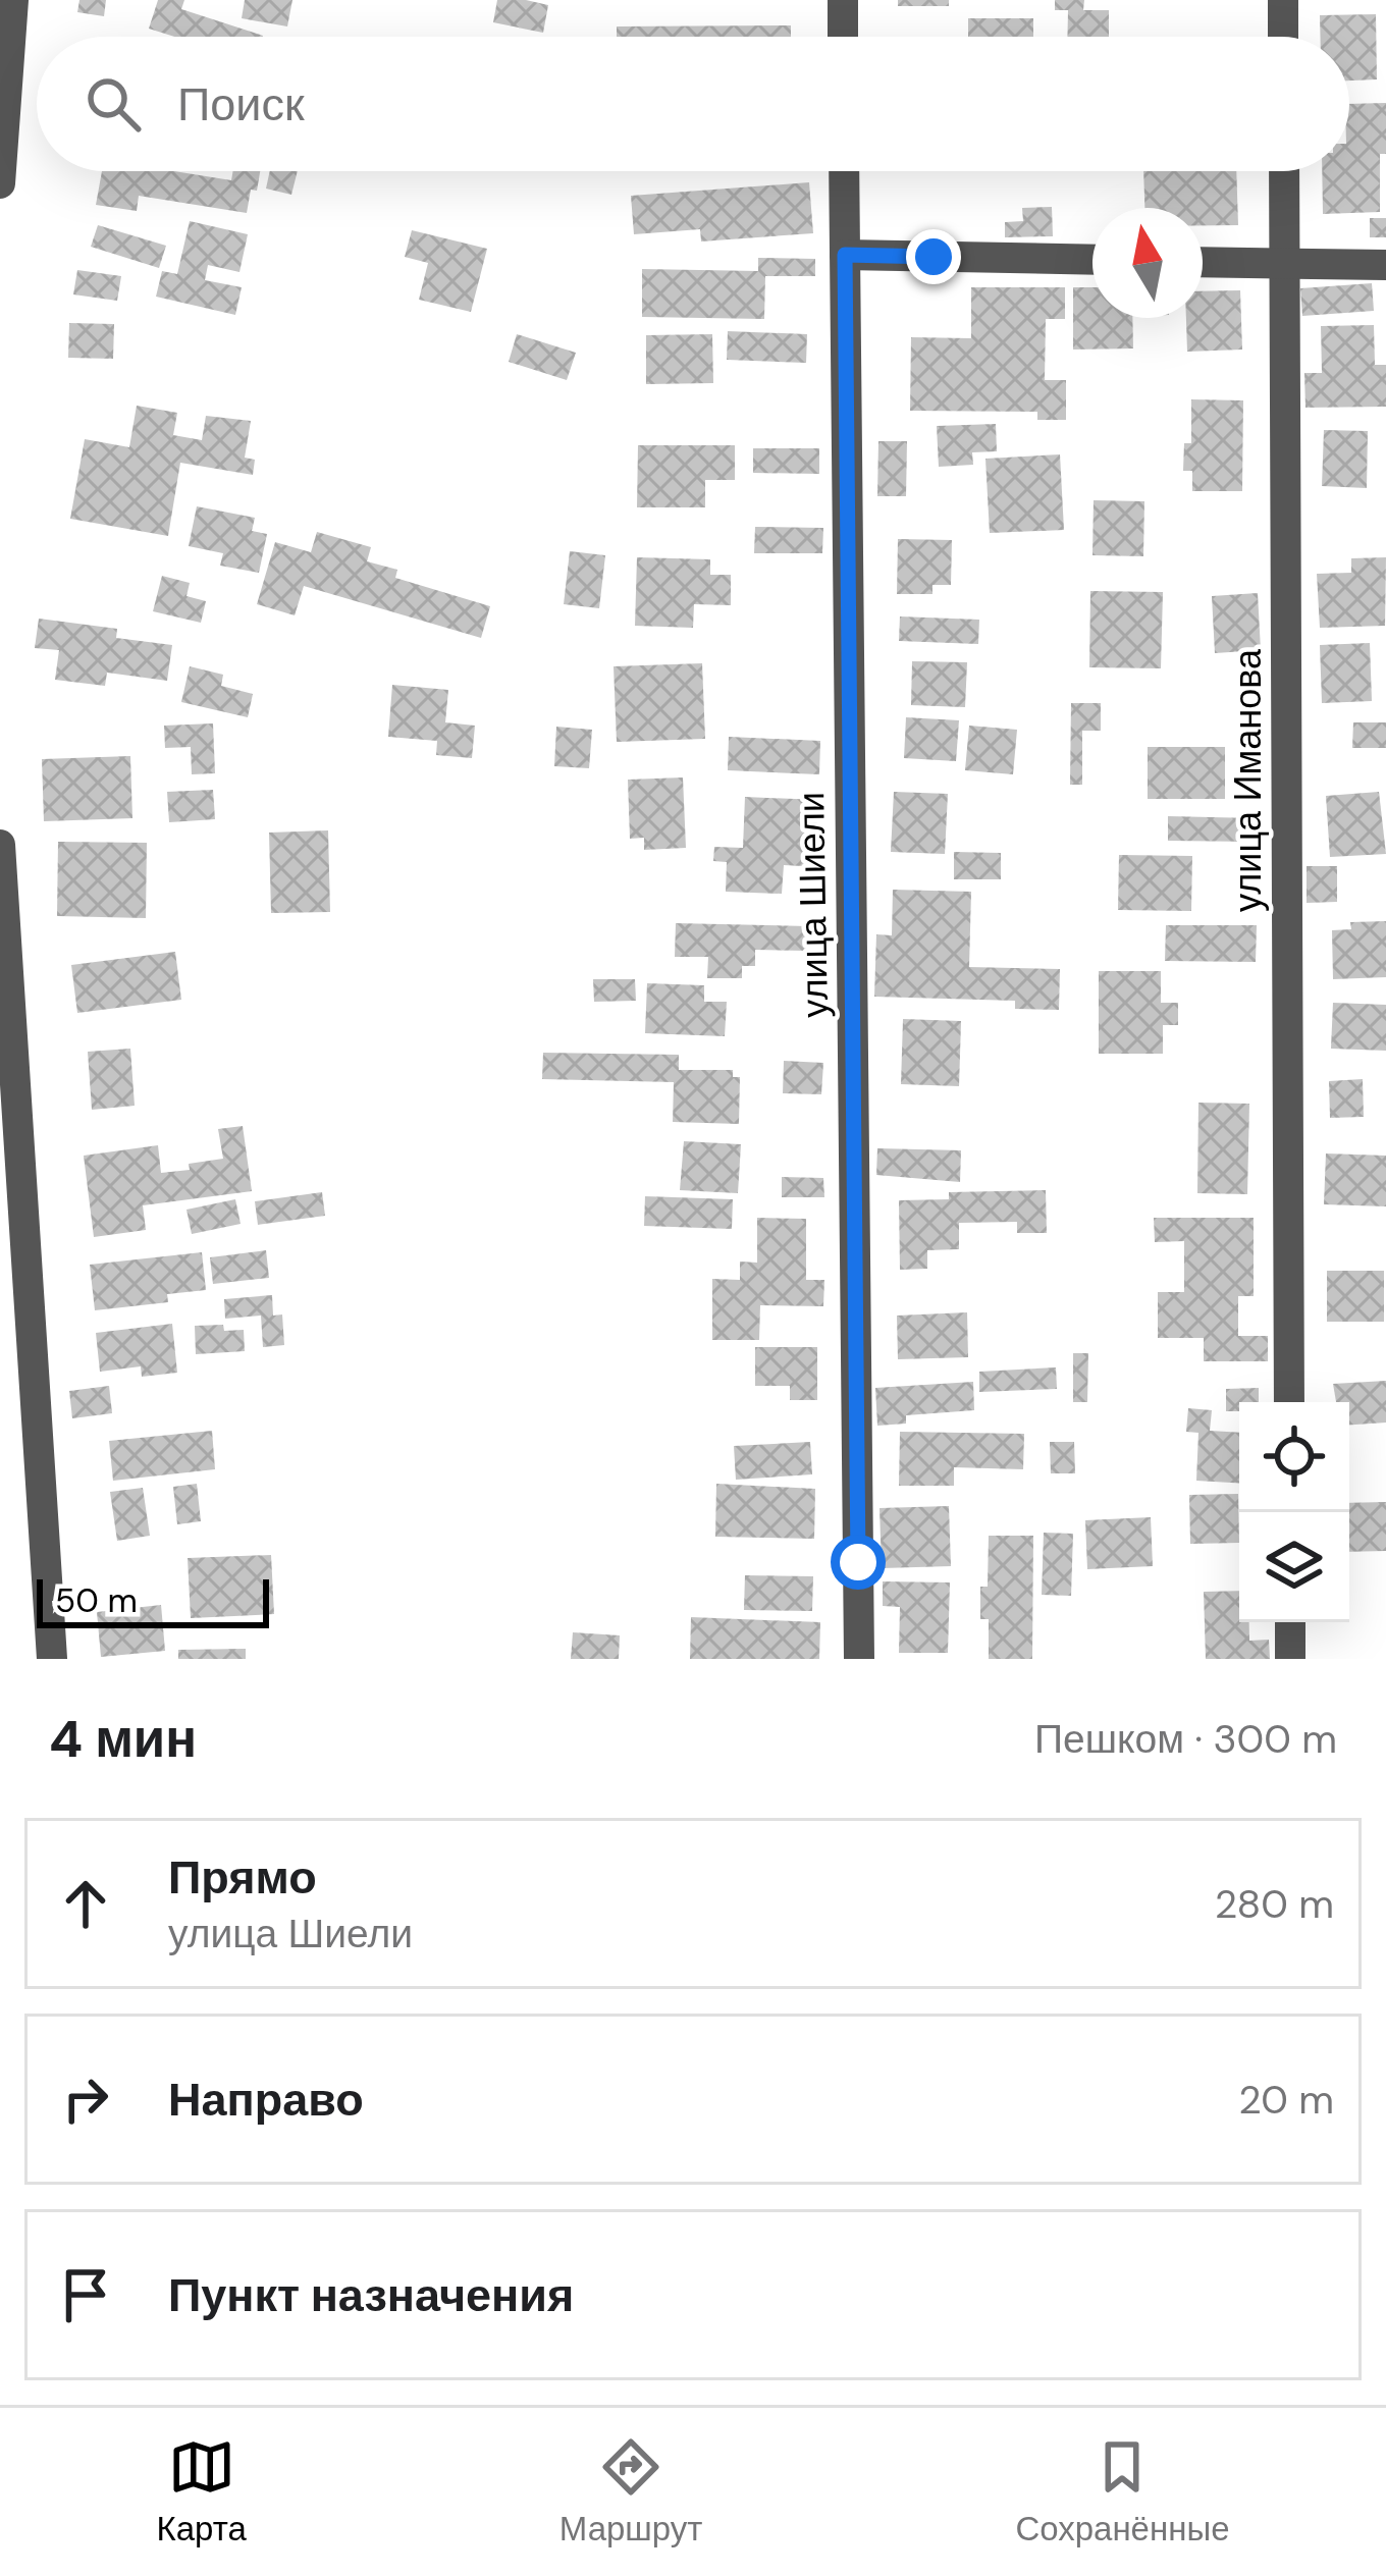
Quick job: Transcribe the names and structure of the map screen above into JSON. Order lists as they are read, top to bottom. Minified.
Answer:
{"streets":{"street":["улица Иманова","улица Шиели"]},"scale_bar":"50 m","north":"top","page":{"search":"Поиск","scale":"50 m","heading":["4 мин","Пешком · 300 m"],"list":[["Прямо","улица Шиели","280 m"],["Направо","20 m"],"Пункт назначения"],"nav":["Карта","Маршрут","Сохранённые"]}}
